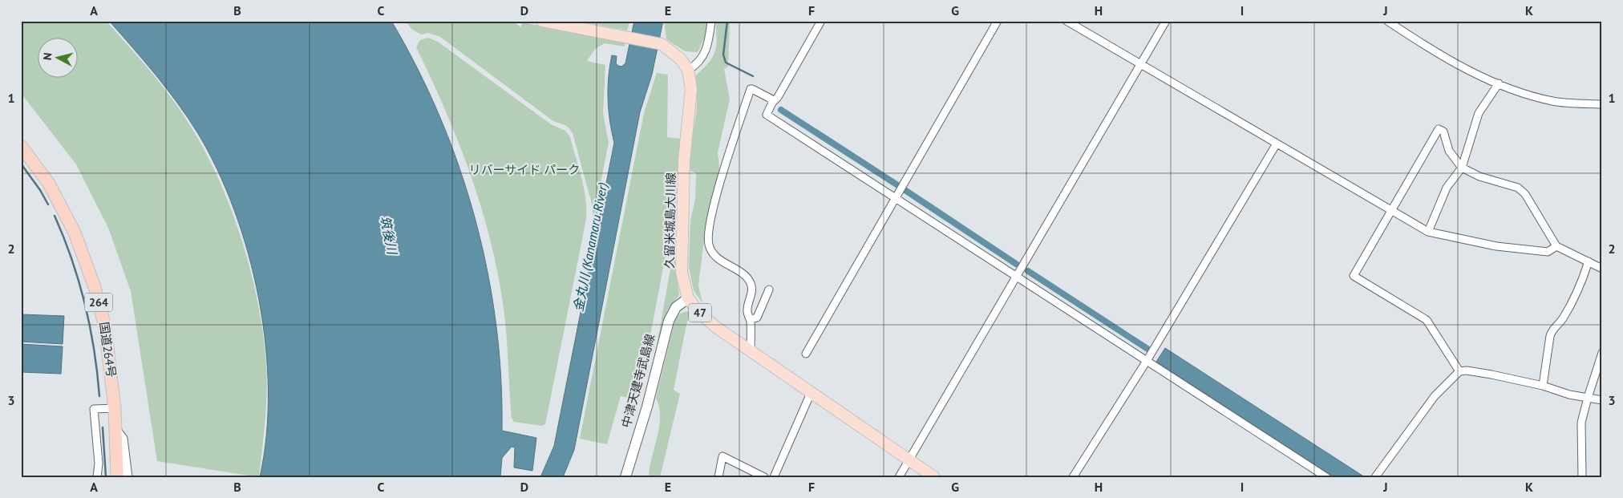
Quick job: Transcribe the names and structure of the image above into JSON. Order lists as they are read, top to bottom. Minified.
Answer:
{"streets":{"highway":["264","国道264号"],"main road":["久留米城島大川線","47","中津天建寺武島線"]},"crossings":[["久留米城島大川線","中津天建寺武島線"]],"water":["筑後川","金丸川 (Kanamaru River)"],"parks":["リバーサイド パーク"],"north":"left","grid":{"columns":["A","B","C","D","E","F","G","H","I","J","K"],"rows":["1","2","3"]}}
